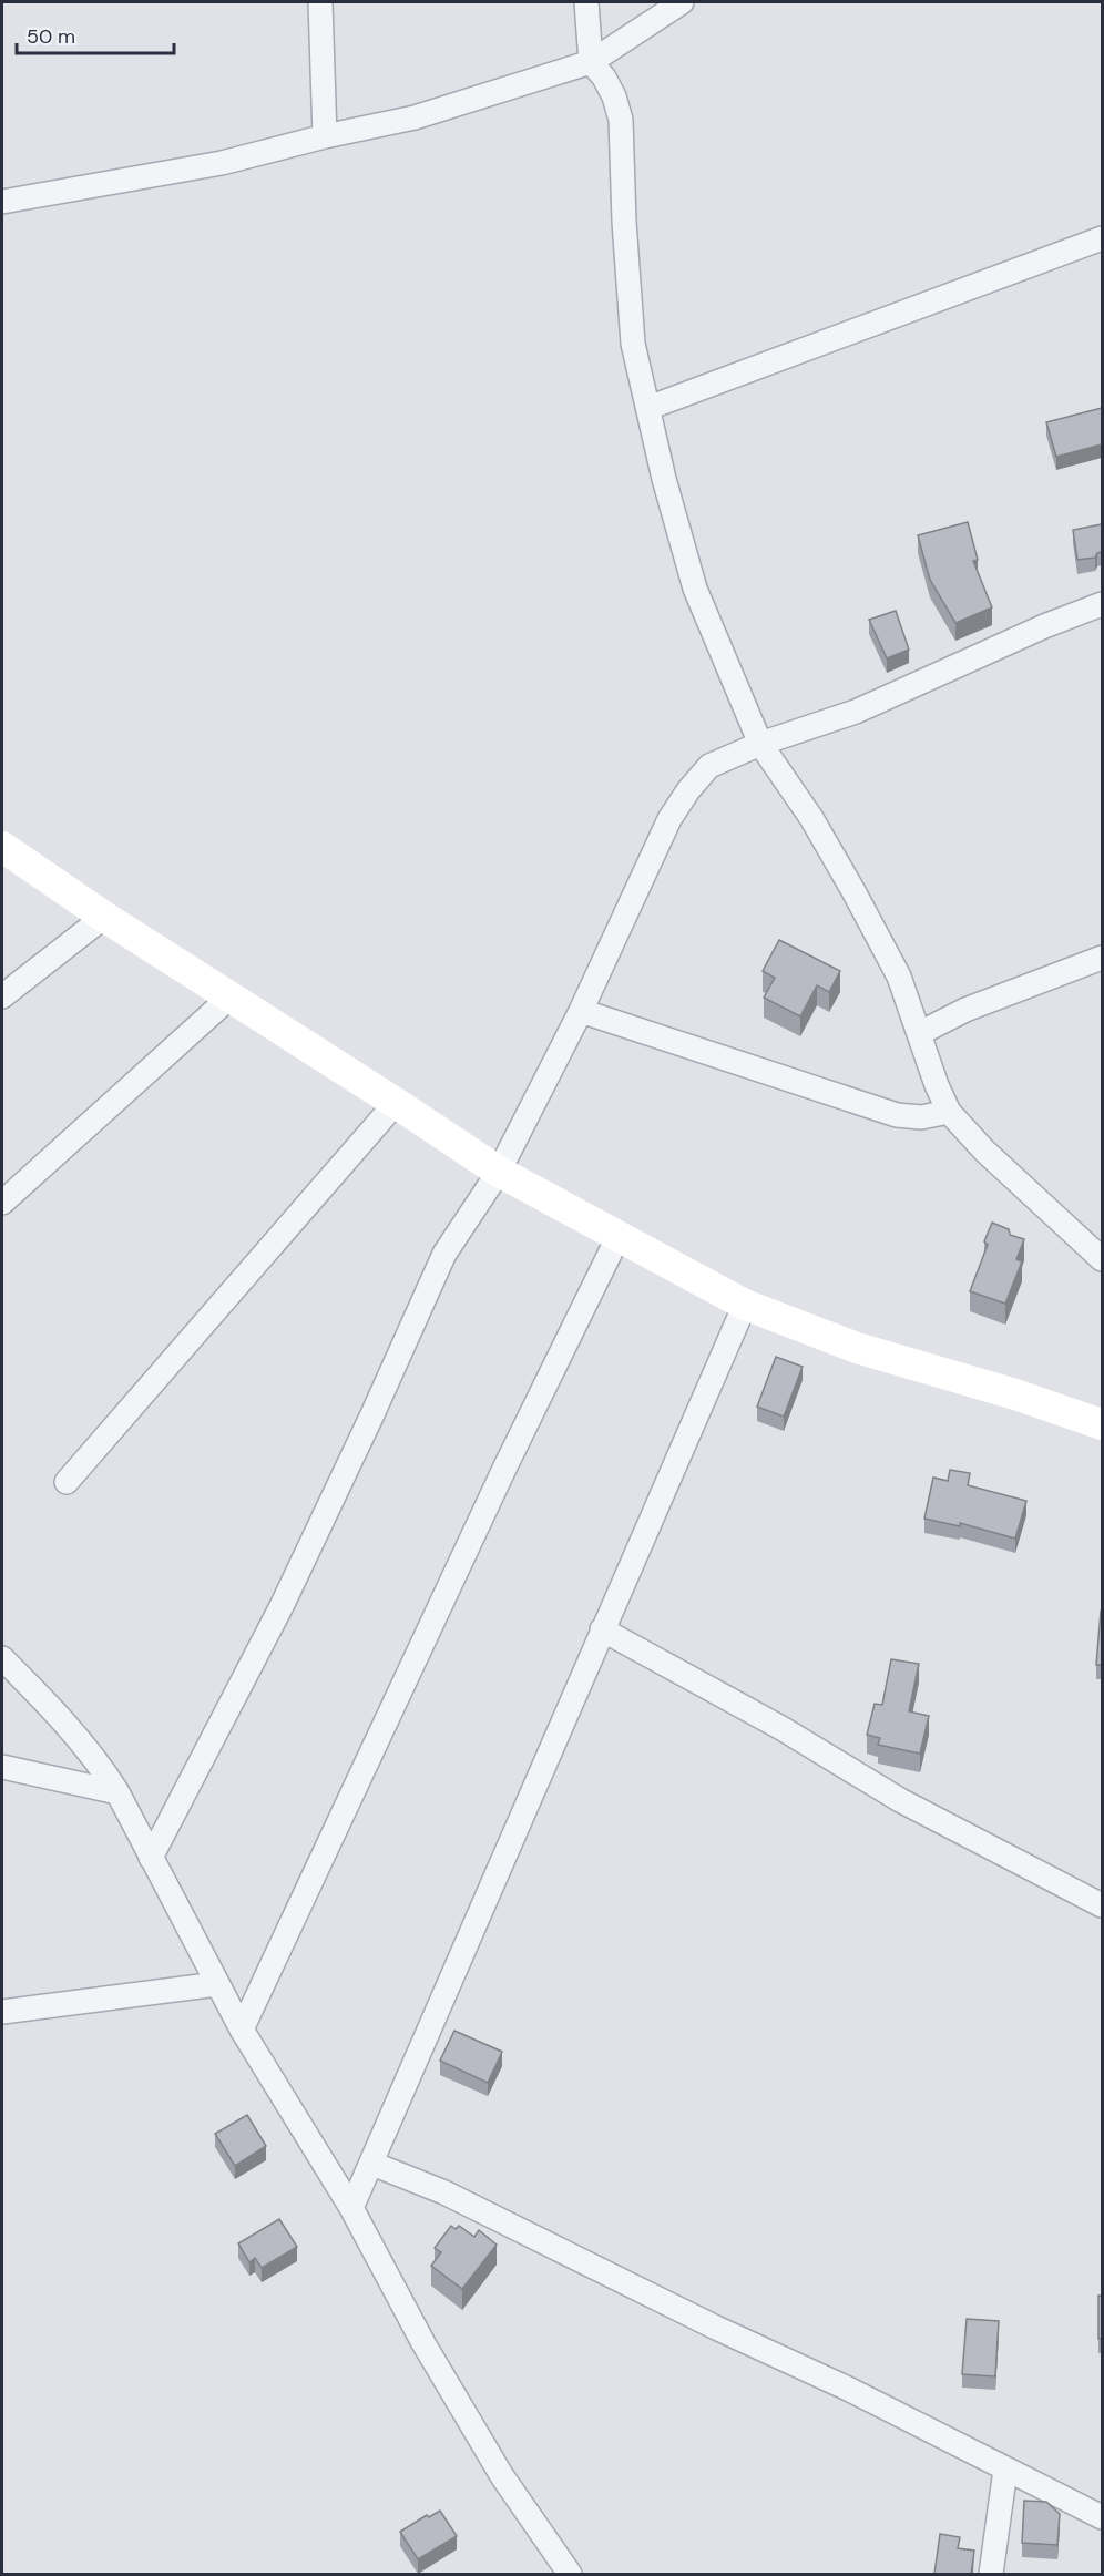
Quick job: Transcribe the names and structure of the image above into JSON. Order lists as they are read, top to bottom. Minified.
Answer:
{"scale_bar":"50 m"}
